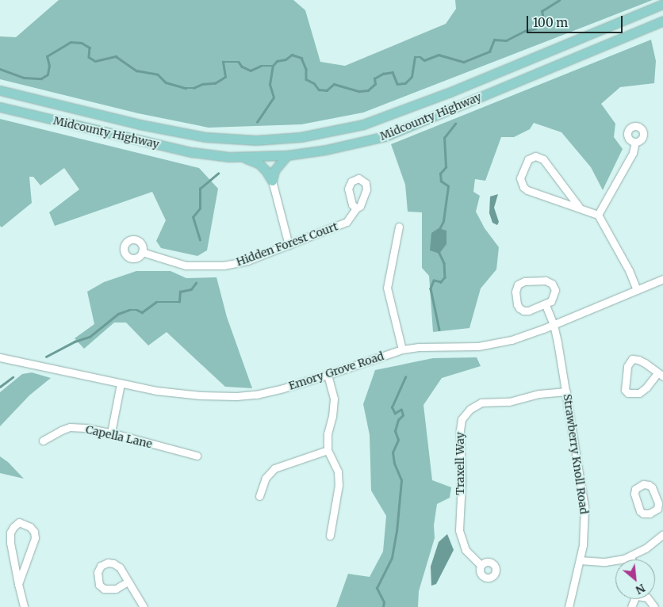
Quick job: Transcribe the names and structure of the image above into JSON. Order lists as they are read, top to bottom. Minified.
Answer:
{"streets":{"main road":["Midcounty Highway"],"street":["Hidden Forest Court","Emory Grove Road","Capella Lane","Strawberry Knoll Road","Traxell Way"]},"crossings":[["Emory Grove Road","Strawberry Knoll Road"],["Strawberry Knoll Road","Traxell Way"]],"scale_bar":"100 m","north":"bottom right"}
